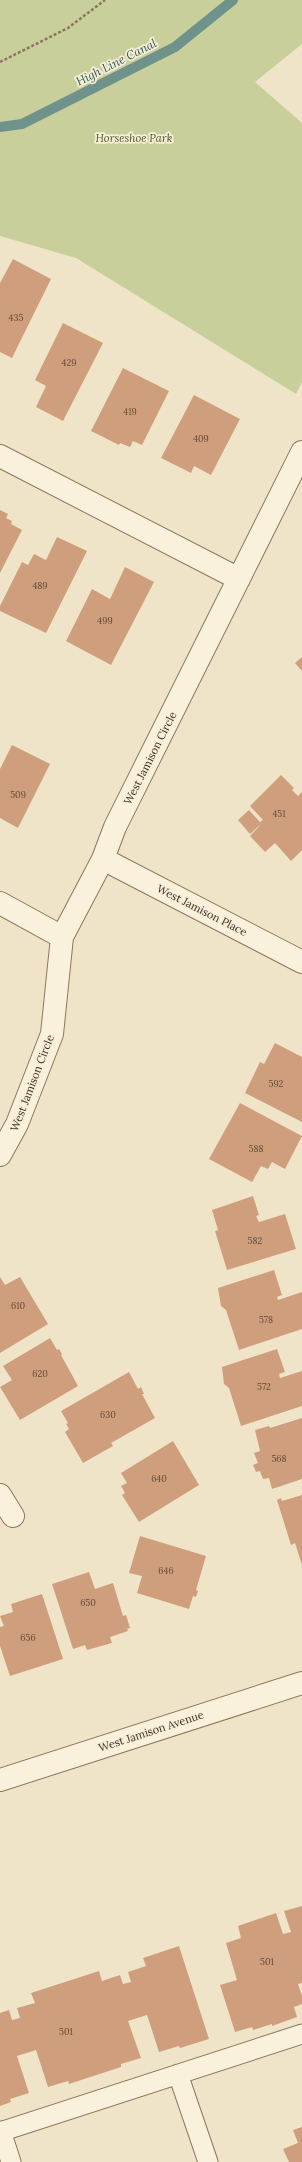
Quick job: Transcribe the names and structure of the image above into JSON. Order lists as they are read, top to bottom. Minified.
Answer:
{"streets":{"street":["West Jamison Circle","West Jamison Place","West Jamison Avenue"]},"crossings":[["West Jamison Circle","West Jamison Place"]],"water":["High Line Canal"],"parks":["Horseshoe Park"],"house_numbers":["435","429","419","409","489","499","509","451","592","588","582","610","578","620","572","630","568","640","646","650","656","501","501"]}
